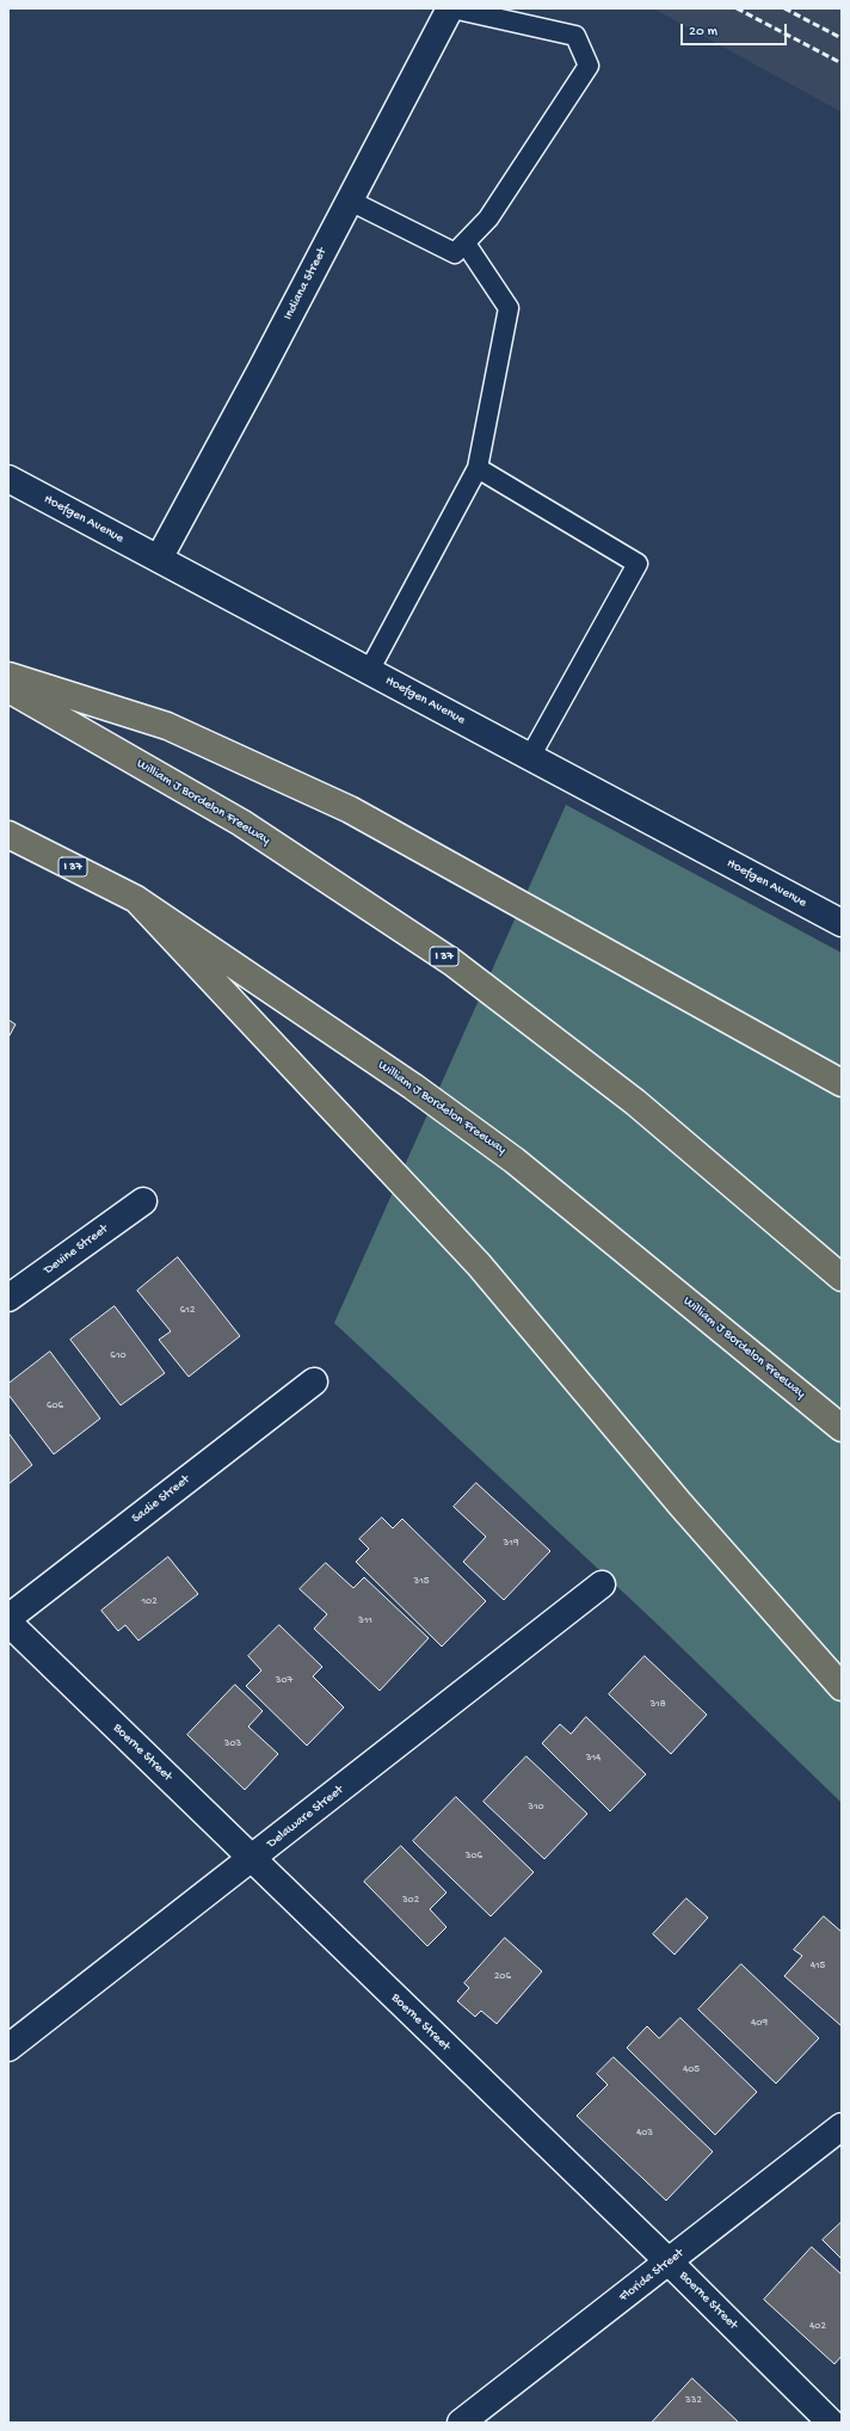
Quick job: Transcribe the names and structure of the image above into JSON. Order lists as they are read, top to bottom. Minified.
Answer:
{"streets":{"highway":["William J Bordelon Freeway","I 37"],"street":["Indiana Street","Hoefgen Avenue","Devine Street","Sadie Street","Boerne Street","Delaware Street","Florida Street"]},"crossings":[["Indiana Street","Hoefgen Avenue"],["Boerne Street","Delaware Street"],["Boerne Street","Florida Street"]],"house_numbers":["612","610","606","319","315","102","311","307","318","303","314","310","306","302","415","206","409","405","403","402","332"],"scale_bar":"20 m"}
